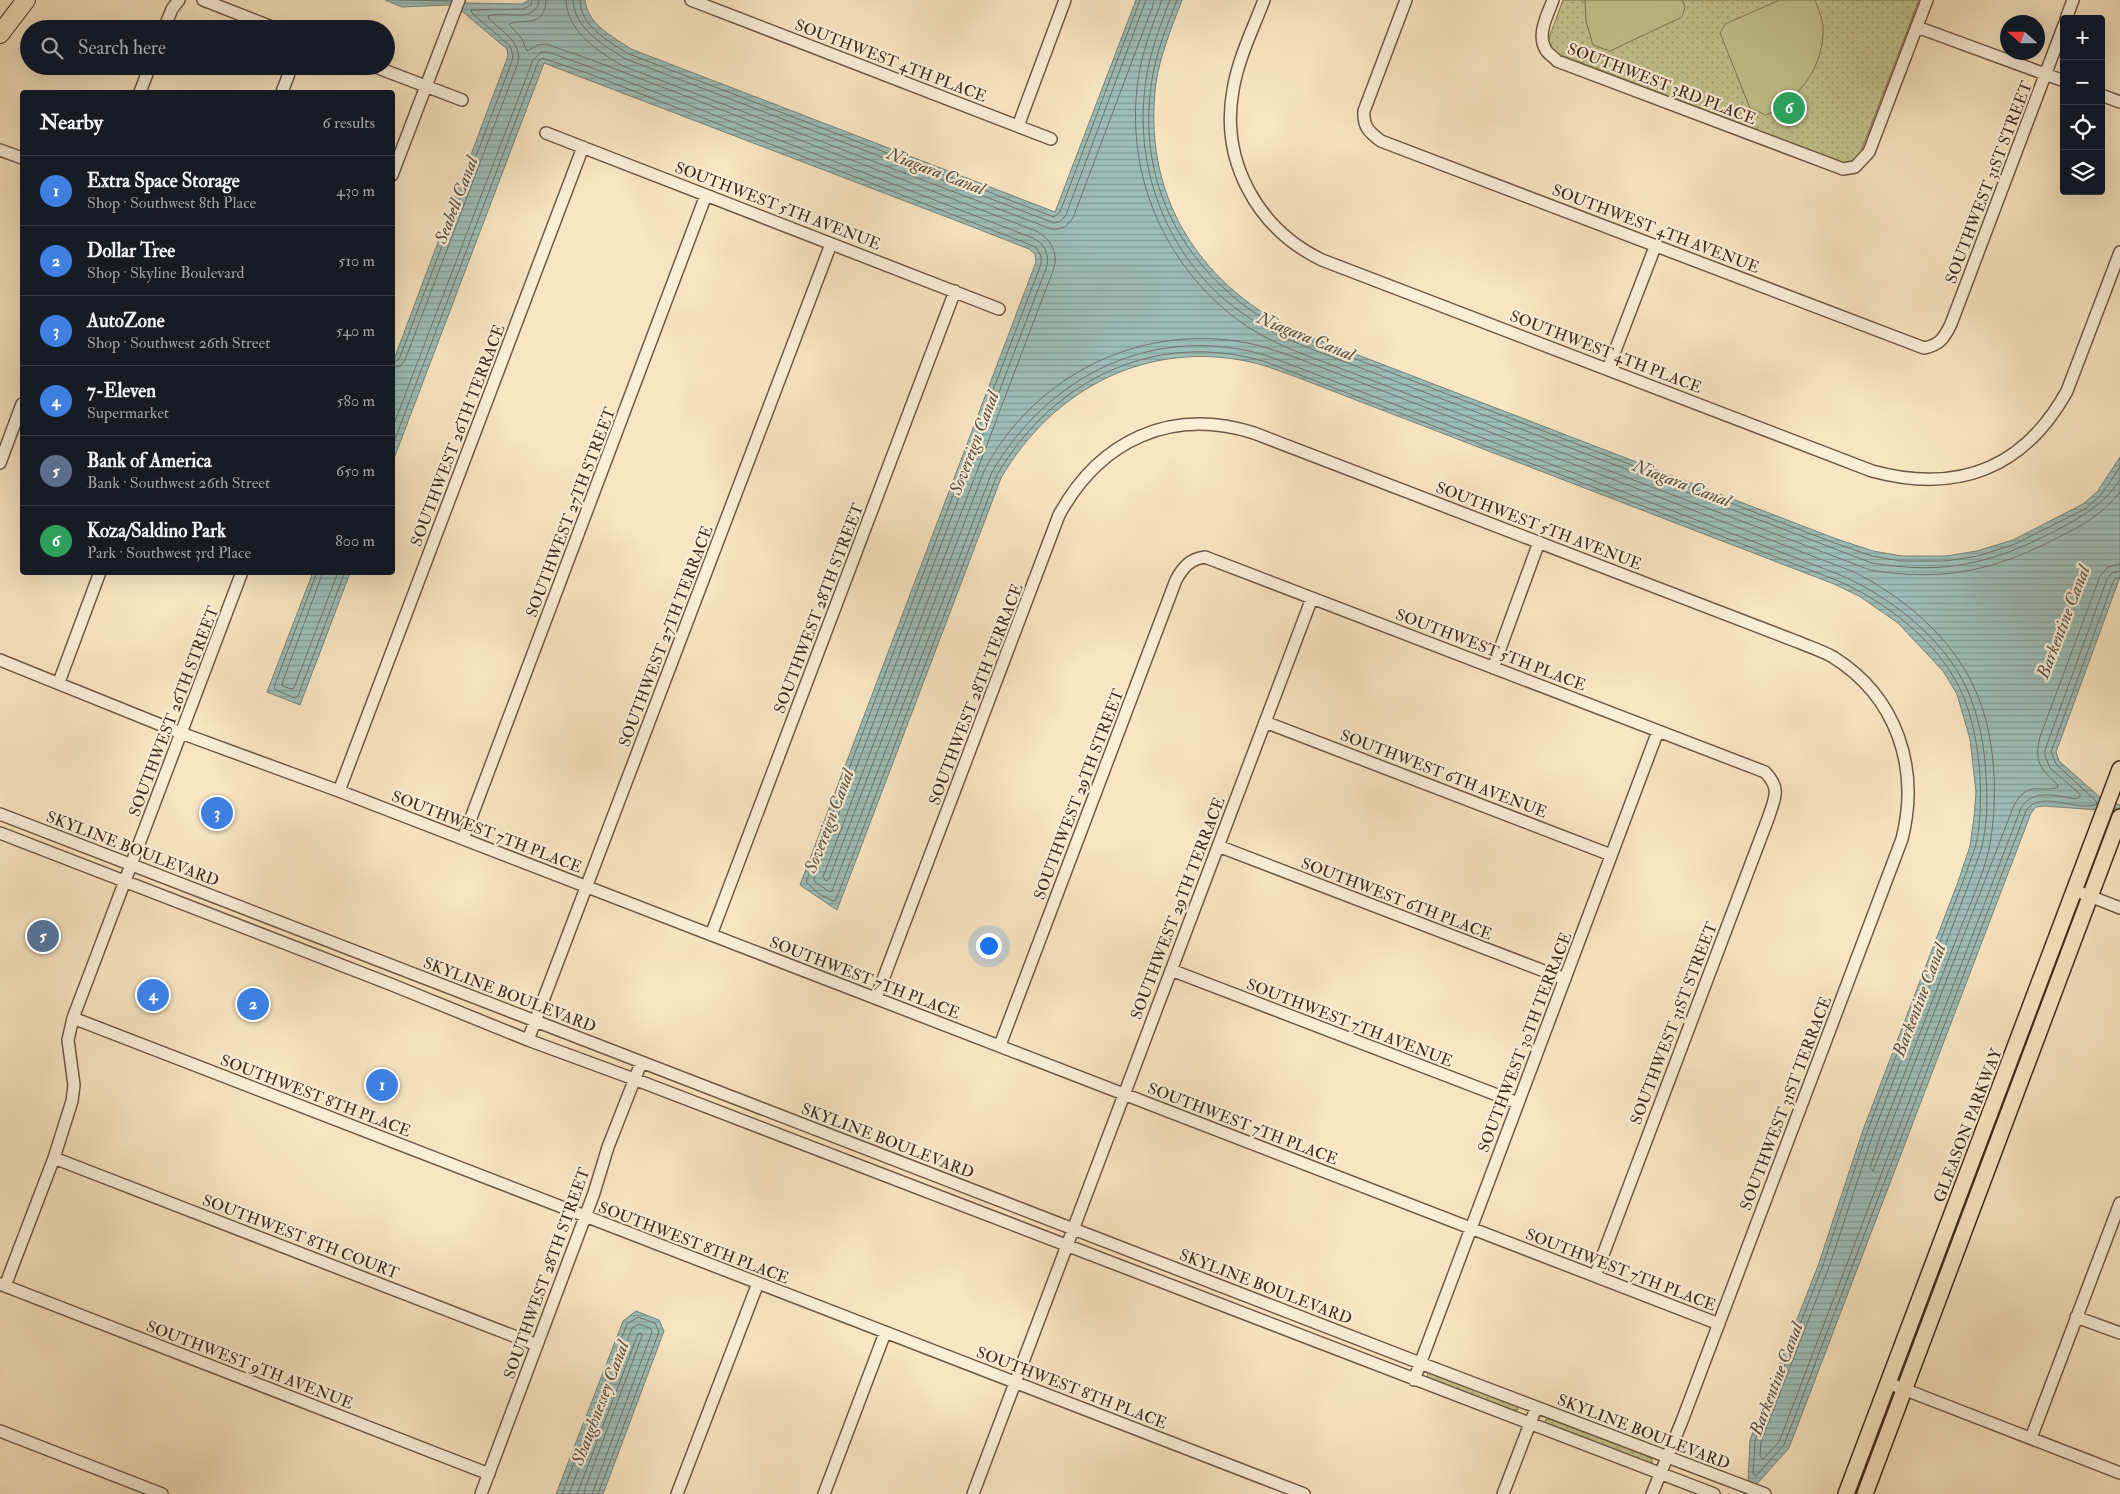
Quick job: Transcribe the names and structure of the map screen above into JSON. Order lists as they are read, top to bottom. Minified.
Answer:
{"streets":{"main road":["GLEASON PARKWAY"],"street":["SOUTHWEST 4TH PLACE","SOUTHWEST 3RD PLACE","SOUTHWEST 31ST STREET","SOUTHWEST 5TH AVENUE","SOUTHWEST 4TH AVENUE","SOUTHWEST 26TH TERRACE","SOUTHWEST 27TH STREET","SOUTHWEST 28TH STREET","SOUTHWEST 27TH TERRACE","SOUTHWEST 5TH PLACE","SOUTHWEST 28TH TERRACE","SOUTHWEST 26TH STREET","SOUTHWEST 6TH AVENUE","SOUTHWEST 29TH STREET","SOUTHWEST 7TH PLACE","SKYLINE BOULEVARD","SOUTHWEST 6TH PLACE","SOUTHWEST 29TH TERRACE","SOUTHWEST 7TH AVENUE","SOUTHWEST 30TH TERRACE","SOUTHWEST 8TH PLACE","SOUTHWEST 31ST TERRACE","SOUTHWEST 8TH COURT","SOUTHWEST 9TH AVENUE"]},"crossings":[["SOUTHWEST 31ST STREET","SOUTHWEST 4TH AVENUE"],["SOUTHWEST 31ST STREET","SOUTHWEST 5TH PLACE"],["SOUTHWEST 31ST STREET","SOUTHWEST 7TH PLACE"],["SOUTHWEST 5TH AVENUE","SOUTHWEST 26TH TERRACE"],["SOUTHWEST 5TH AVENUE","SOUTHWEST 27TH STREET"],["SOUTHWEST 5TH AVENUE","SOUTHWEST 28TH STREET"],["SOUTHWEST 5TH AVENUE","SOUTHWEST 27TH TERRACE"],["SOUTHWEST 5TH AVENUE","SOUTHWEST 28TH TERRACE"],["SOUTHWEST 5TH AVENUE","SOUTHWEST 31ST TERRACE"],["SOUTHWEST 26TH TERRACE","SOUTHWEST 7TH PLACE"],["SOUTHWEST 27TH STREET","SOUTHWEST 7TH PLACE"],["SOUTHWEST 28TH STREET","SOUTHWEST 7TH PLACE"],["SOUTHWEST 28TH STREET","SKYLINE BOULEVARD"],["SOUTHWEST 28TH STREET","SOUTHWEST 8TH PLACE"],["SOUTHWEST 28TH STREET","SOUTHWEST 8TH COURT"],["SOUTHWEST 28TH STREET","SOUTHWEST 9TH AVENUE"],["SOUTHWEST 27TH TERRACE","SOUTHWEST 7TH PLACE"],["SOUTHWEST 27TH TERRACE","SKYLINE BOULEVARD"],["SOUTHWEST 5TH PLACE","SOUTHWEST 29TH STREET"],["SOUTHWEST 5TH PLACE","SOUTHWEST 29TH TERRACE"],["SOUTHWEST 5TH PLACE","SOUTHWEST 30TH TERRACE"],["SOUTHWEST 28TH TERRACE","SOUTHWEST 7TH PLACE"],["SOUTHWEST 26TH STREET","SOUTHWEST 7TH PLACE"],["SOUTHWEST 26TH STREET","SKYLINE BOULEVARD"],["SOUTHWEST 26TH STREET","SOUTHWEST 8TH PLACE"],["SOUTHWEST 26TH STREET","SOUTHWEST 8TH COURT"],["SOUTHWEST 26TH STREET","SOUTHWEST 9TH AVENUE"],["SOUTHWEST 6TH AVENUE","SOUTHWEST 29TH TERRACE"],["SOUTHWEST 6TH AVENUE","SOUTHWEST 30TH TERRACE"],["SOUTHWEST 29TH STREET","SOUTHWEST 7TH PLACE"],["SOUTHWEST 7TH PLACE","SOUTHWEST 29TH TERRACE"],["SOUTHWEST 7TH PLACE","SOUTHWEST 30TH TERRACE"],["SOUTHWEST 7TH PLACE","SOUTHWEST 31ST TERRACE"],["SKYLINE BOULEVARD","SOUTHWEST 29TH TERRACE"],["SKYLINE BOULEVARD","SOUTHWEST 30TH TERRACE"],["SKYLINE BOULEVARD","SOUTHWEST 31ST TERRACE"],["SOUTHWEST 6TH PLACE","SOUTHWEST 29TH TERRACE"],["SOUTHWEST 6TH PLACE","SOUTHWEST 30TH TERRACE"],["SOUTHWEST 29TH TERRACE","SOUTHWEST 7TH AVENUE"],["SOUTHWEST 7TH AVENUE","SOUTHWEST 30TH TERRACE"]],"water":["Niagara Canal","Seabell Canal","Sovereign Canal","Barkentine Canal","Shaughnessey Canal"],"north":"left","page":{"map_buttons":["+","−"],"search":"Search here","pins":["6","3","5","4","2","1"],"heading":["Nearby","6 results"],"list":[{"mark":"1","name":"Extra Space Storage","note":"Shop · Southwest 8th Place","value":"430 m"},{"mark":"2","name":"Dollar Tree","note":"Shop · Skyline Boulevard","value":"510 m"},{"mark":"3","name":"AutoZone","note":"Shop · Southwest 26th Street","value":"540 m"},{"mark":"4","name":"7-Eleven","note":"Supermarket","value":"580 m"},{"mark":"5","name":"Bank of America","note":"Bank · Southwest 26th Street","value":"650 m"},{"mark":"6","name":"Koza/Saldino Park","note":"Park · Southwest 3rd Place","value":"800 m"}]}}
